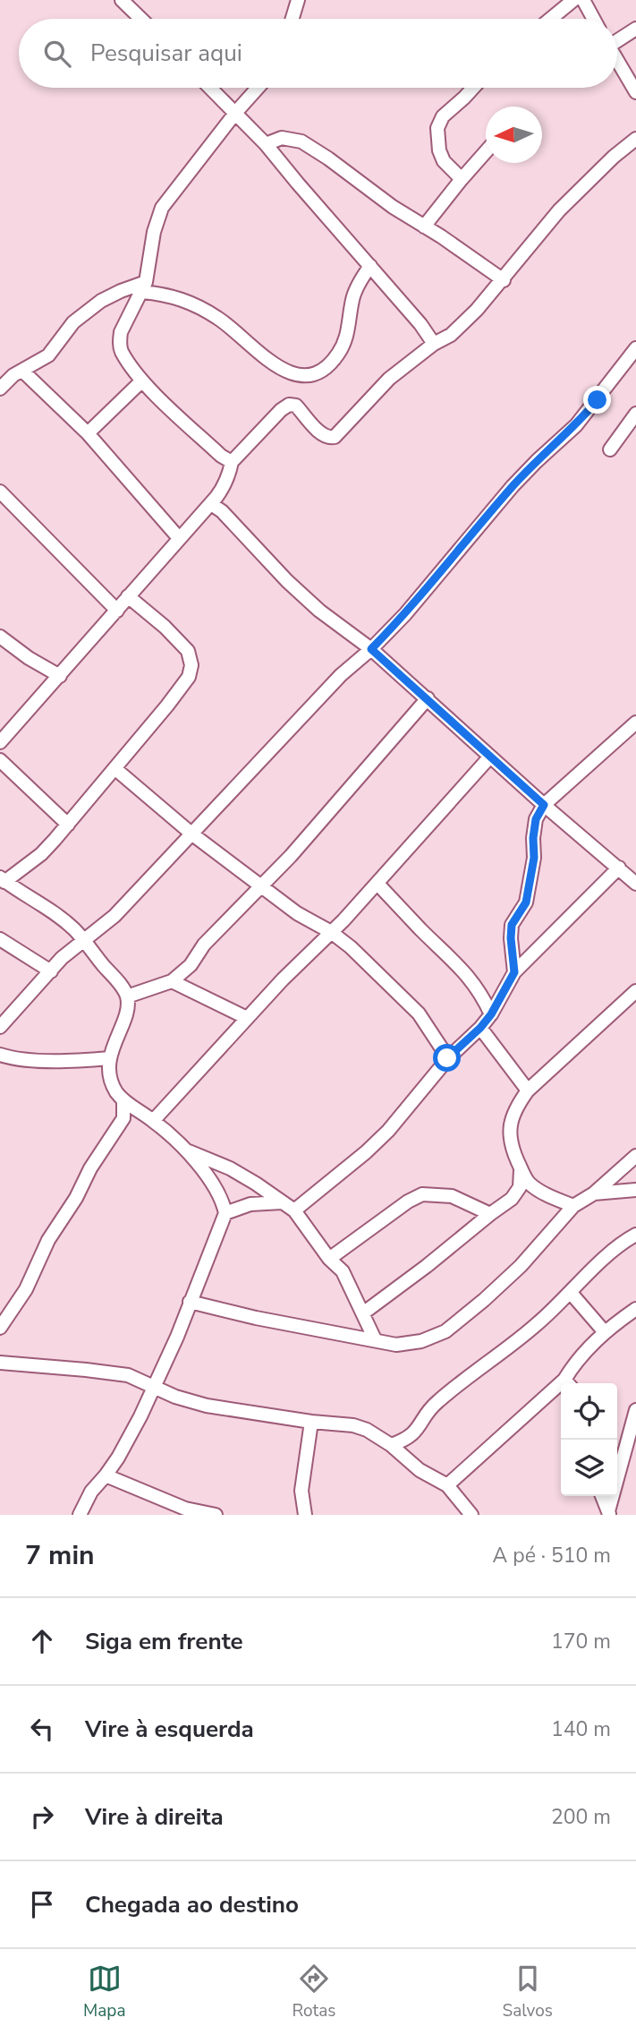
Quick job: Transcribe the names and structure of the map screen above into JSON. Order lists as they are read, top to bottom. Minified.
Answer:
{"north":"left","page":{"search":"Pesquisar aqui","heading":["7 min","A pé · 510 m"],"list":[["Siga em frente","170 m"],["Vire à esquerda","140 m"],["Vire à direita","200 m"],"Chegada ao destino"],"nav":["Mapa","Rotas","Salvos"]}}
